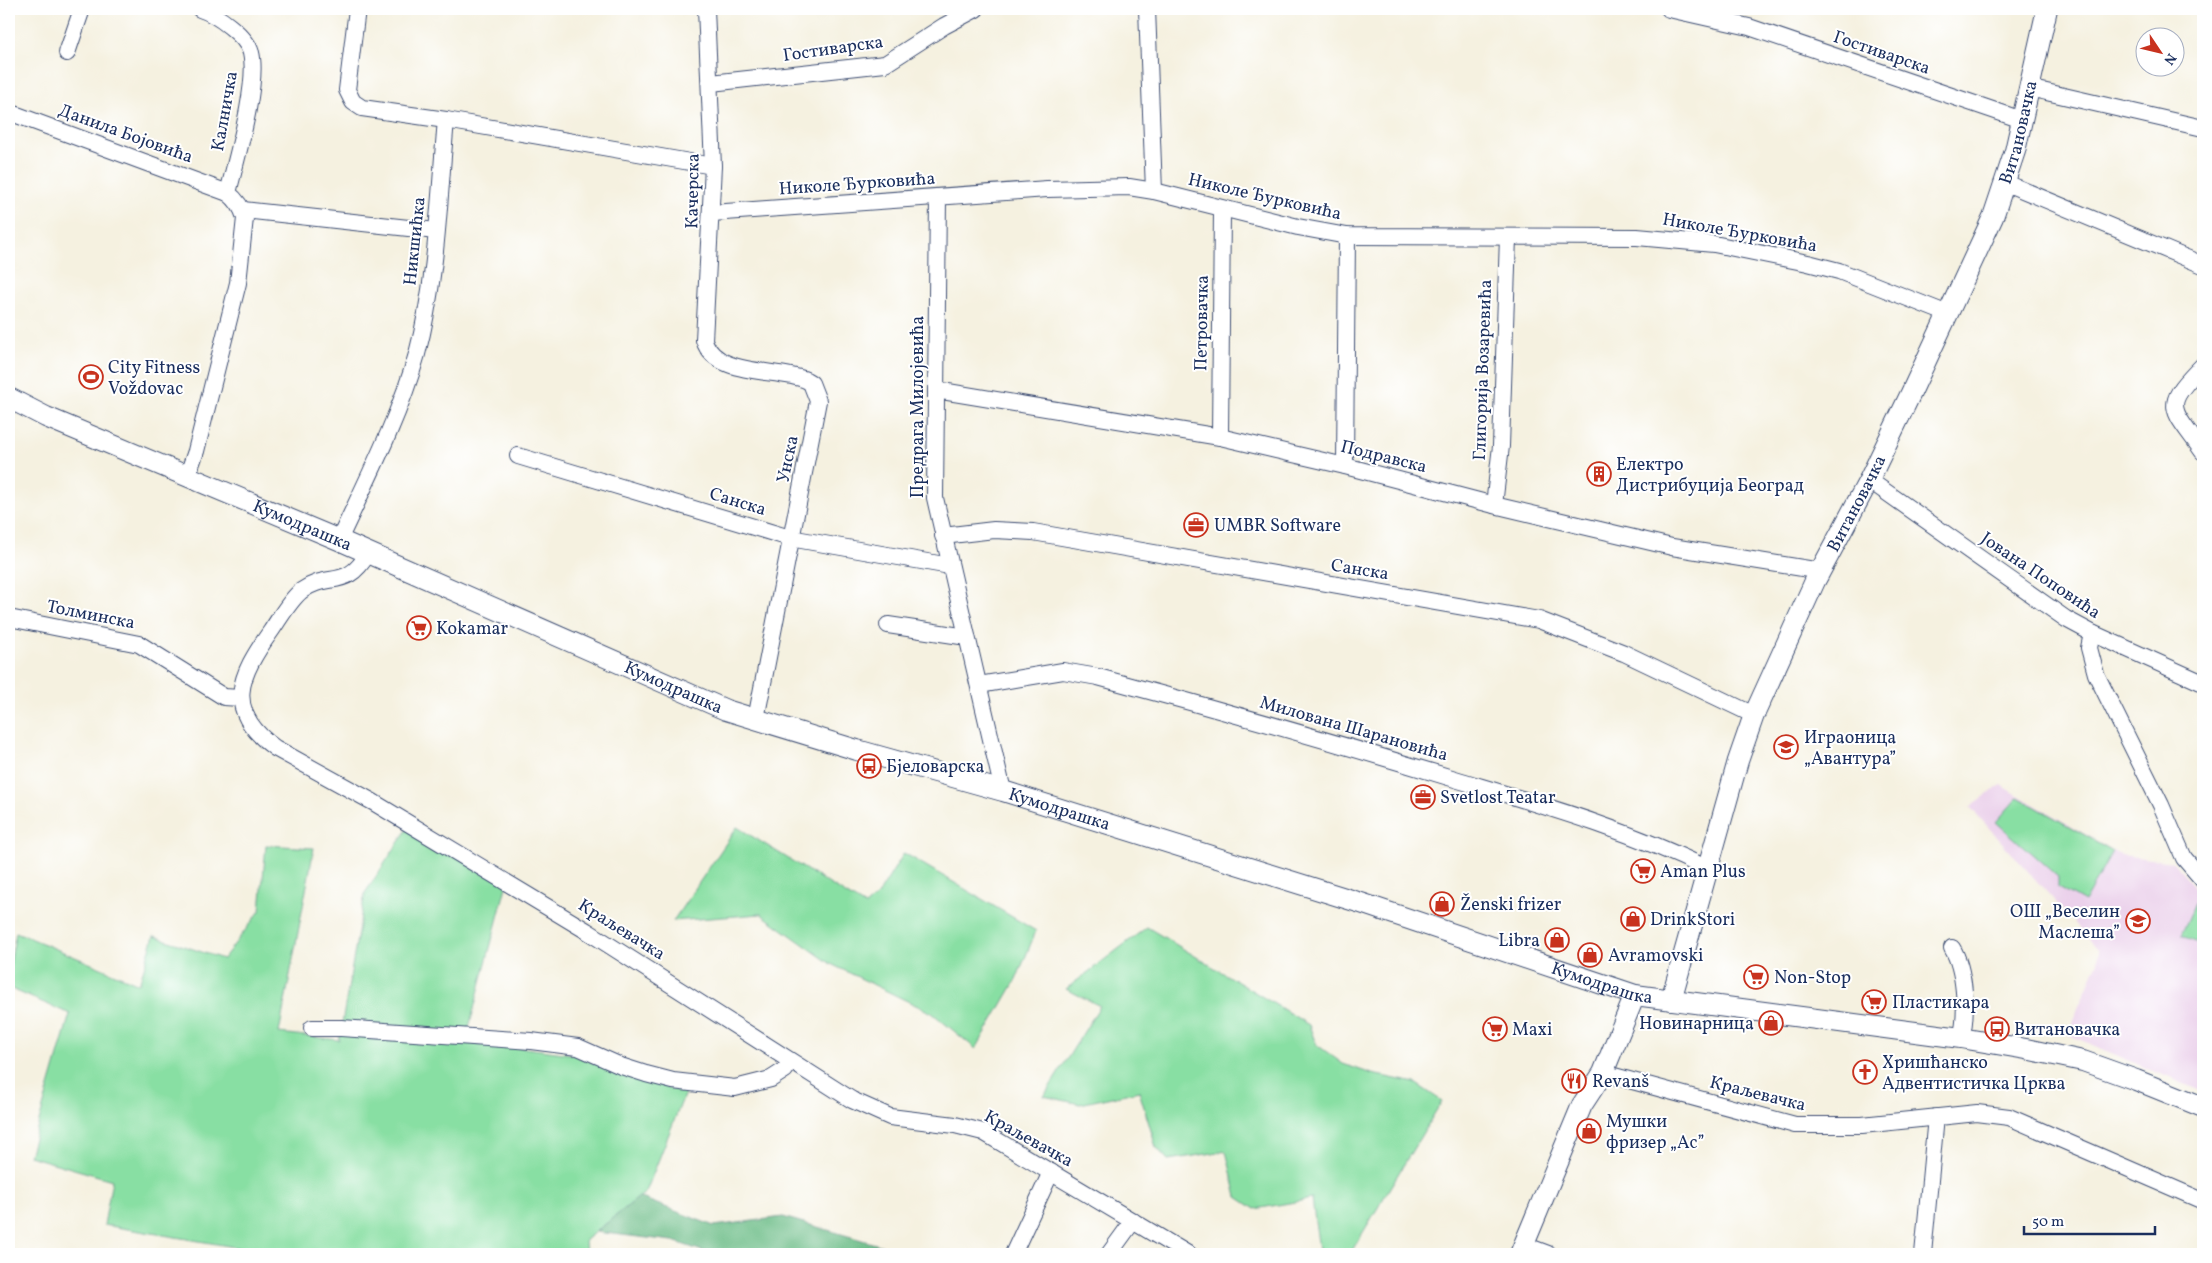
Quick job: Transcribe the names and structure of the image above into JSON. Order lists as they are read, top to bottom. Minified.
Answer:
{"streets":{"street":["Гостиварска","Калничка","Данила Бојовића","Витановачка","Николе Ђурковића","Качерска","Никшићка","Петровачка","Глигорија Возаревића","Предрага Милојевића","Подравска","Унска","Санска","Кумодрашка","Јована Поповића","Толминска","Милована Шарановића","Краљевачка"]},"crossings":[["Гостиварска","Витановачка"],["Гостиварска","Качерска"],["Калничка","Данила Бојовића"],["Витановачка","Николе Ђурковића"],["Витановачка","Подравска"],["Витановачка","Санска"],["Витановачка","Кумодрашка"],["Витановачка","Јована Поповића"],["Витановачка","Милована Шарановића"],["Николе Ђурковића","Качерска"],["Николе Ђурковића","Петровачка"],["Николе Ђурковића","Глигорија Возаревића"],["Николе Ђурковића","Предрага Милојевића"],["Качерска","Унска"],["Никшићка","Кумодрашка"],["Петровачка","Подравска"],["Глигорија Возаревића","Подравска"],["Предрага Милојевића","Подравска"],["Предрага Милојевића","Санска"],["Предрага Милојевића","Кумодрашка"],["Предрага Милојевића","Милована Шарановића"],["Унска","Санска"],["Унска","Кумодрашка"],["Толминска","Краљевачка"]],"places":{"sports":["City Fitness Voždovac"],"building":["Електро Дистрибуција Београд"],"office":["UMBR Software","Svetlost Teatar"],"supermarket":["Kokamar","Aman Plus","Non-Stop","Пластикара","Maxi"],"school or university":["Играоница „Авантура”","ОШ „Веселин Маслеша”"],"bus stop":["Бјеловарска","Витановачка"],"shop":["Ženski frizer","DrinkStori","Libra","Avramovski","Новинарница","Мушки фризер „Ас”"],"church":["Хришћанско Адвентистичка Црква"],"restaurant":["Revanš"]},"scale_bar":"50 m","north":"bottom right"}
